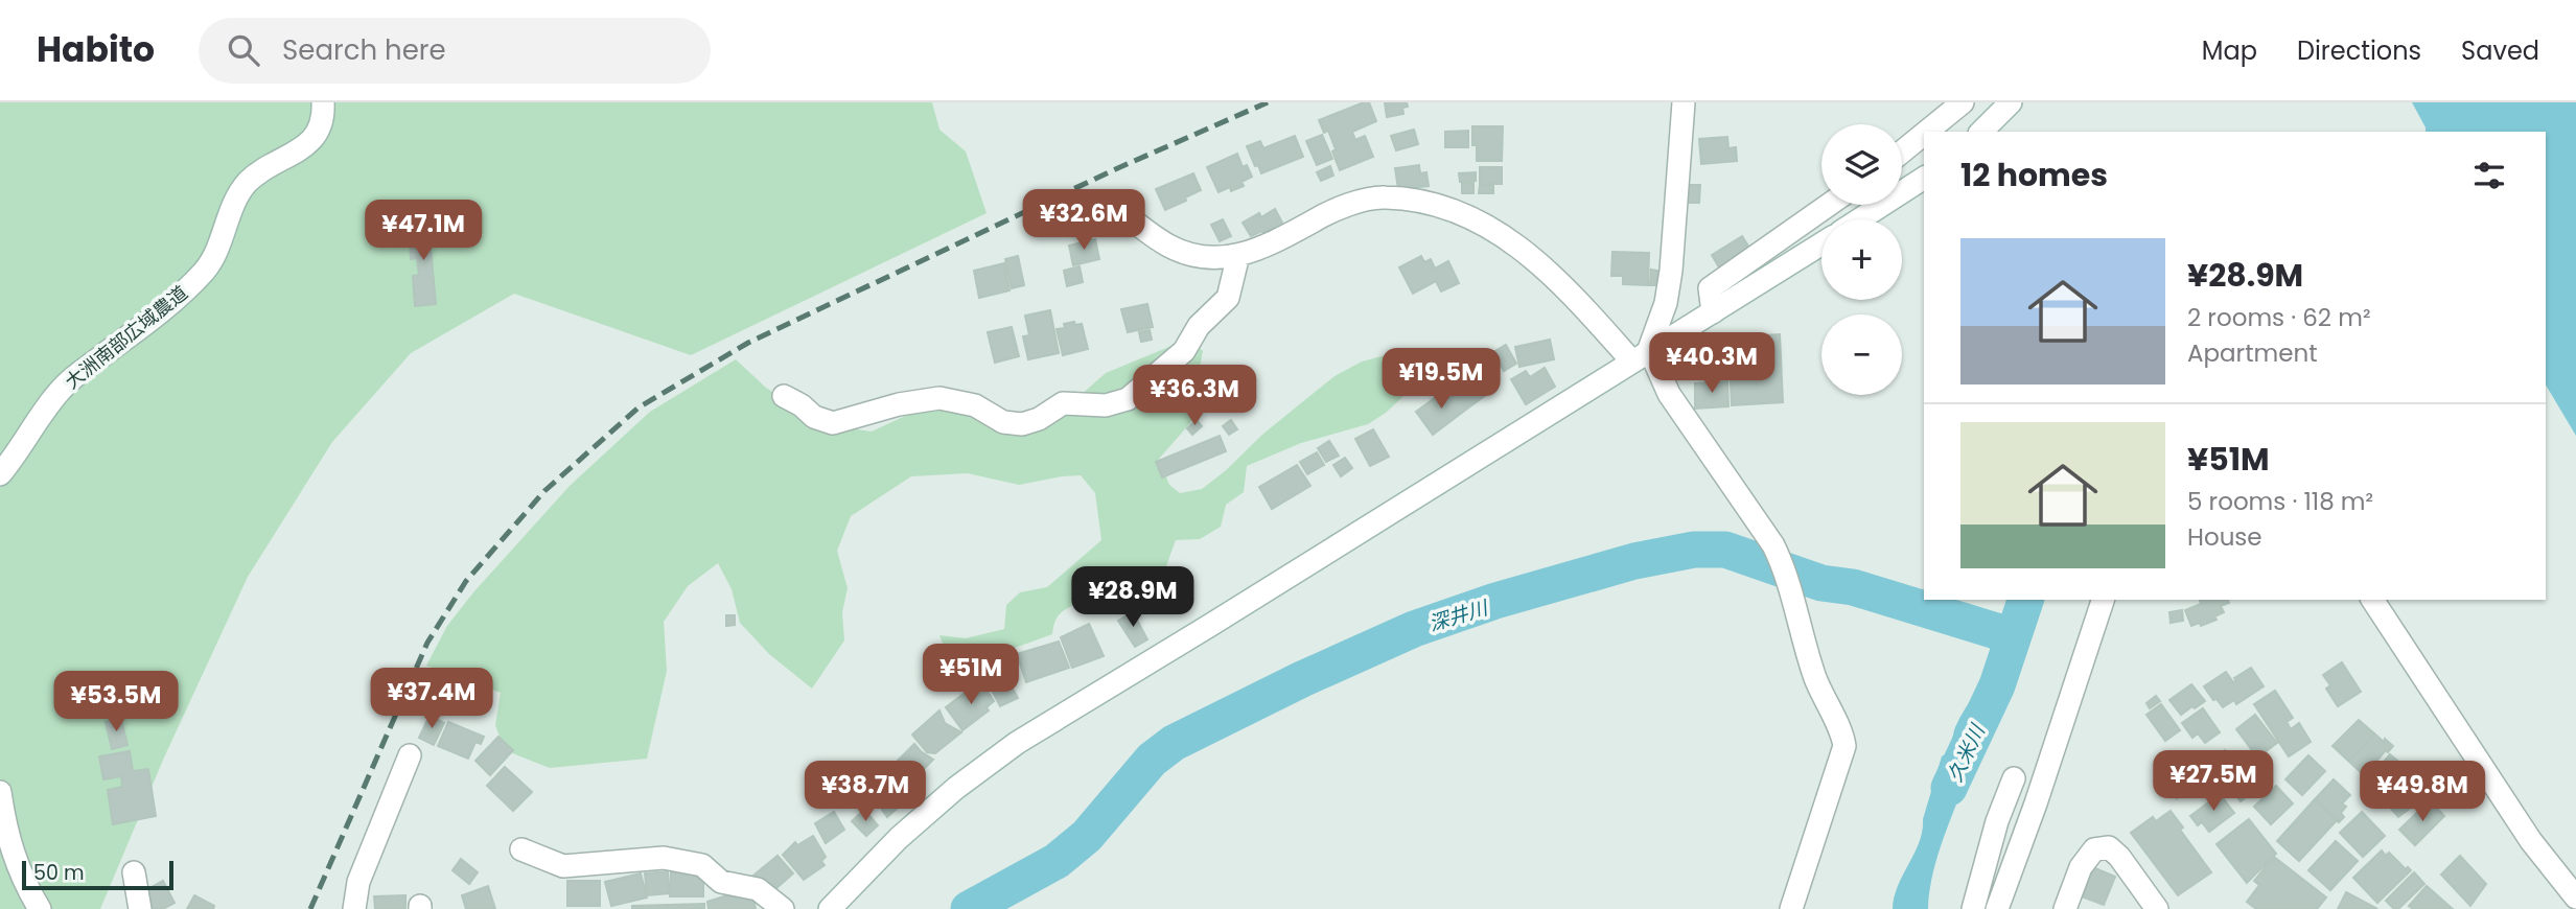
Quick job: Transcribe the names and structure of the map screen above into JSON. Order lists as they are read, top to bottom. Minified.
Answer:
{"streets":{"street":["大洲南部広域農道"]},"water":["深井川","久米川"],"scale_bar":"50 m","page":{"header":"Habito","search":"Search here","nav":["Map","Directions","Saved"],"map_buttons":["+","−"],"heading":"12 homes","price":["¥32.6M","¥47.1M","¥40.3M","¥19.5M","¥36.3M","¥28.9M","¥51M","¥37.4M","¥53.5M","¥27.5M","¥38.7M","¥49.8M"],"list":[{"name":"¥28.9M","note":"2 rooms · 62 m² · Apartment"},{"name":"¥51M","note":"5 rooms · 118 m² · House"}],"scale":"50 m"}}
